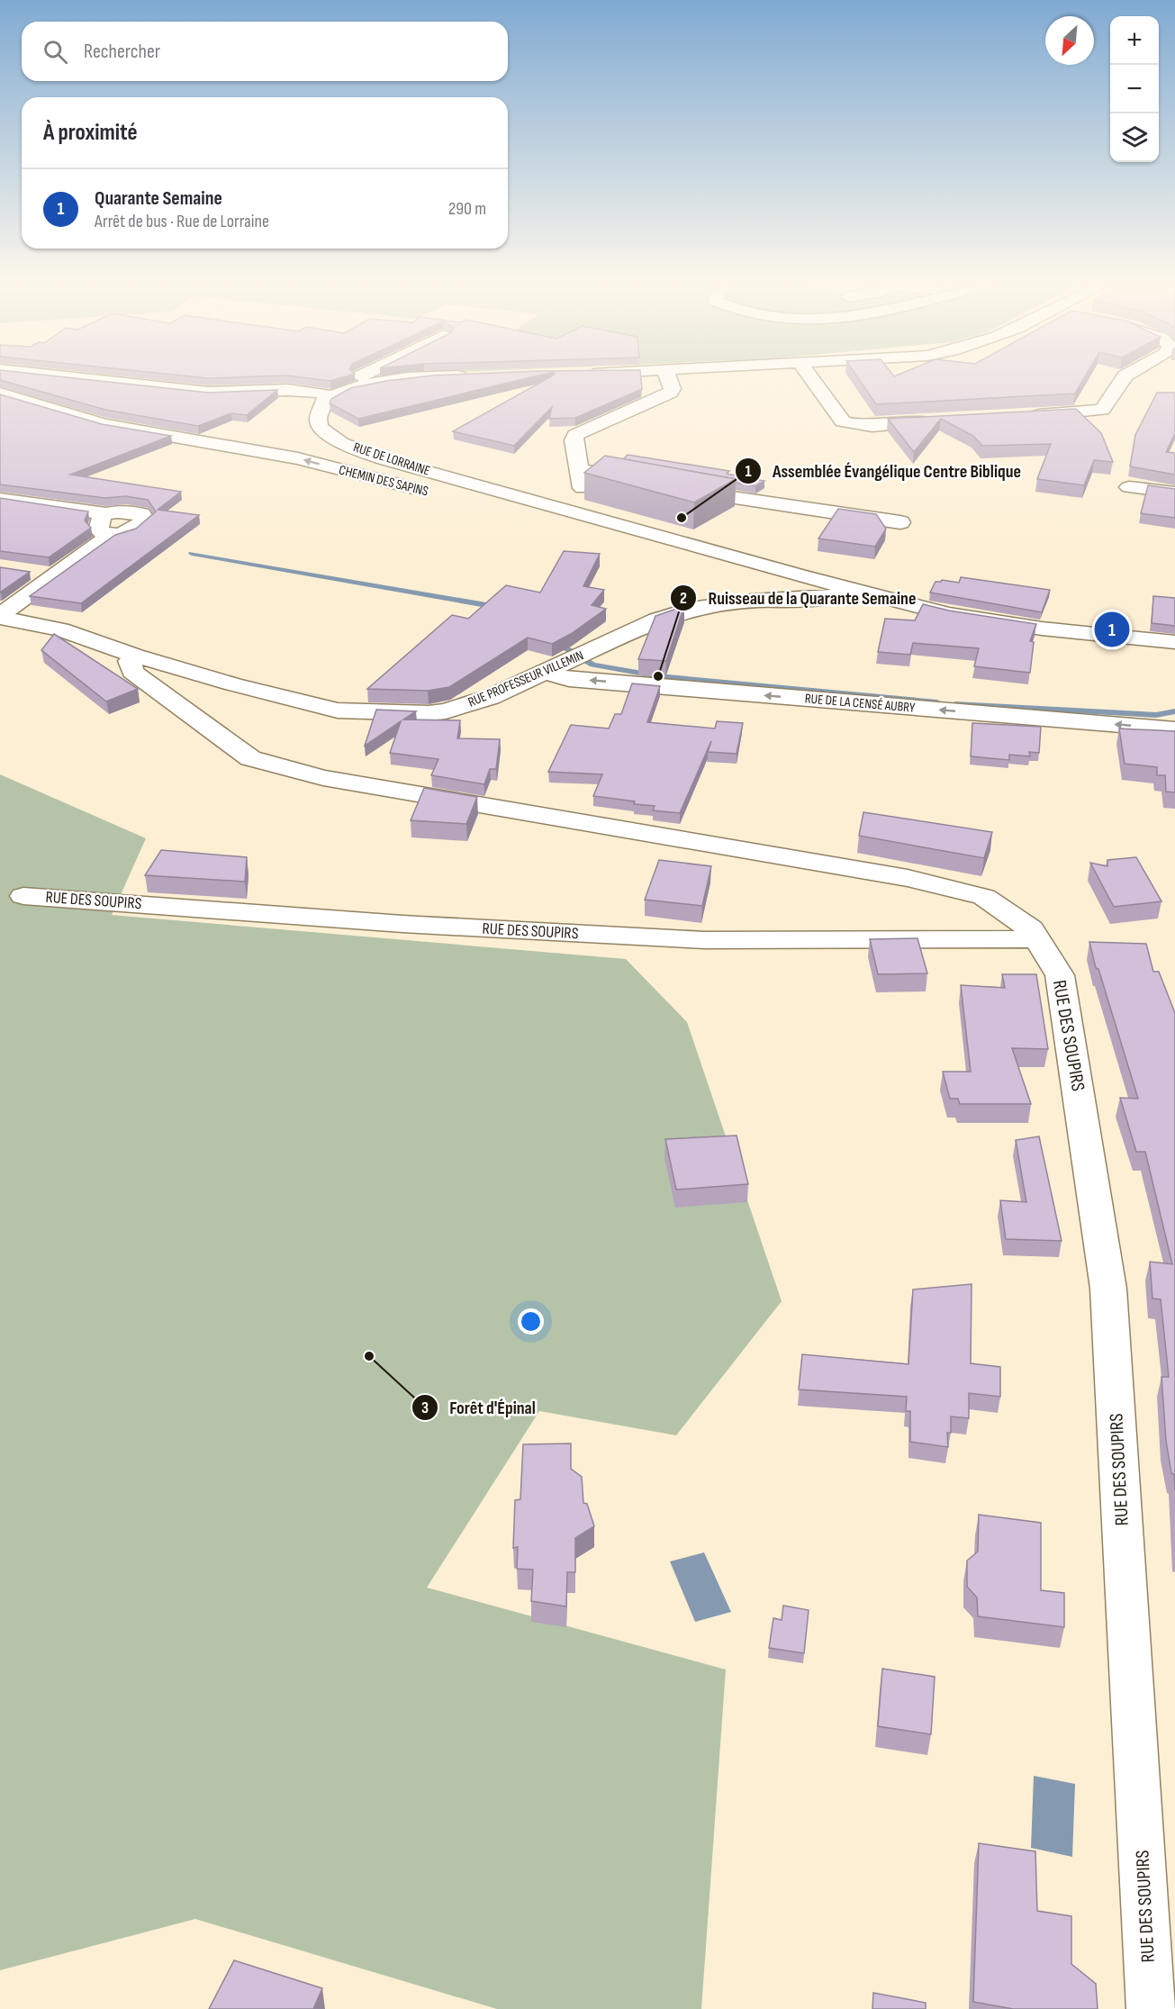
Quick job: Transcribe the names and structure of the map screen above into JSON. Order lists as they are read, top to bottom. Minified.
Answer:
{"streets":{"street":["RUE DE LORRAINE","CHEMIN DES SAPINS","RUE PROFESSEUR VILLEMIN","RUE DE LA CENSÉ AUBRY","RUE DES SOUPIRS"]},"crossings":[["RUE DE LORRAINE","RUE PROFESSEUR VILLEMIN"],["RUE PROFESSEUR VILLEMIN","RUE DE LA CENSÉ AUBRY"],["RUE PROFESSEUR VILLEMIN","RUE DES SOUPIRS"]],"places":["Assemblée Évangélique Centre Biblique","Ruisseau de la Quarante Semaine","Forêt d'Épinal"],"north":"bottom left","page":{"map_buttons":["+","−"],"search":"Rechercher","heading":"À proximité","list":[{"mark":"1","name":"Quarante Semaine","note":"Arrêt de bus · Rue de Lorraine","value":"290 m"}],"pins":"1"}}
